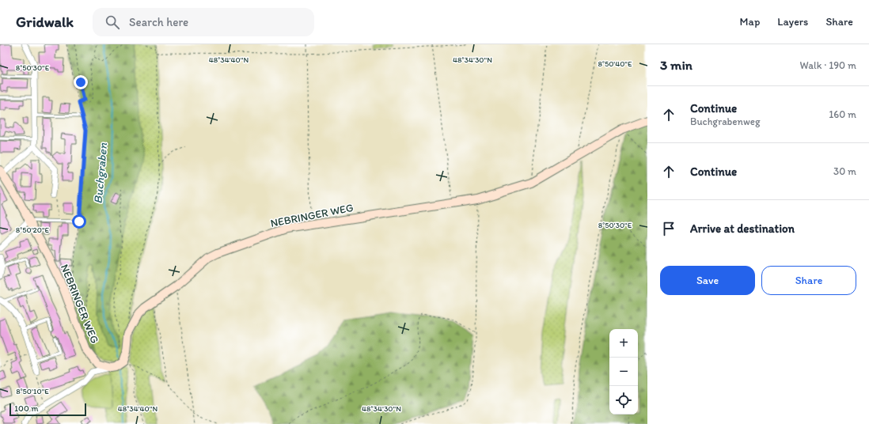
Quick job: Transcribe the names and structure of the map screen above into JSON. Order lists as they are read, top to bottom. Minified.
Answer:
{"streets":{"street":["NEBRINGER WEG"]},"water":["Buchgraben"],"scale_bar":"100 m","page":{"header":"Gridwalk","search":"Search here","nav":["Map","Layers","Share"],"heading":["3 min","Walk · 190 m"],"list":[["Continue","Buchgrabenweg","160 m"],["Continue","30 m"],"Arrive at destination"],"buttons":["Save","Share"],"map_buttons":["+","−"],"scale":"100 m"},"coordinates":["48°34'40\"N","48°34'30\"N","8°50'40\"E","8°50'30\"E","8°50'20\"E","8°50'10\"E"]}
